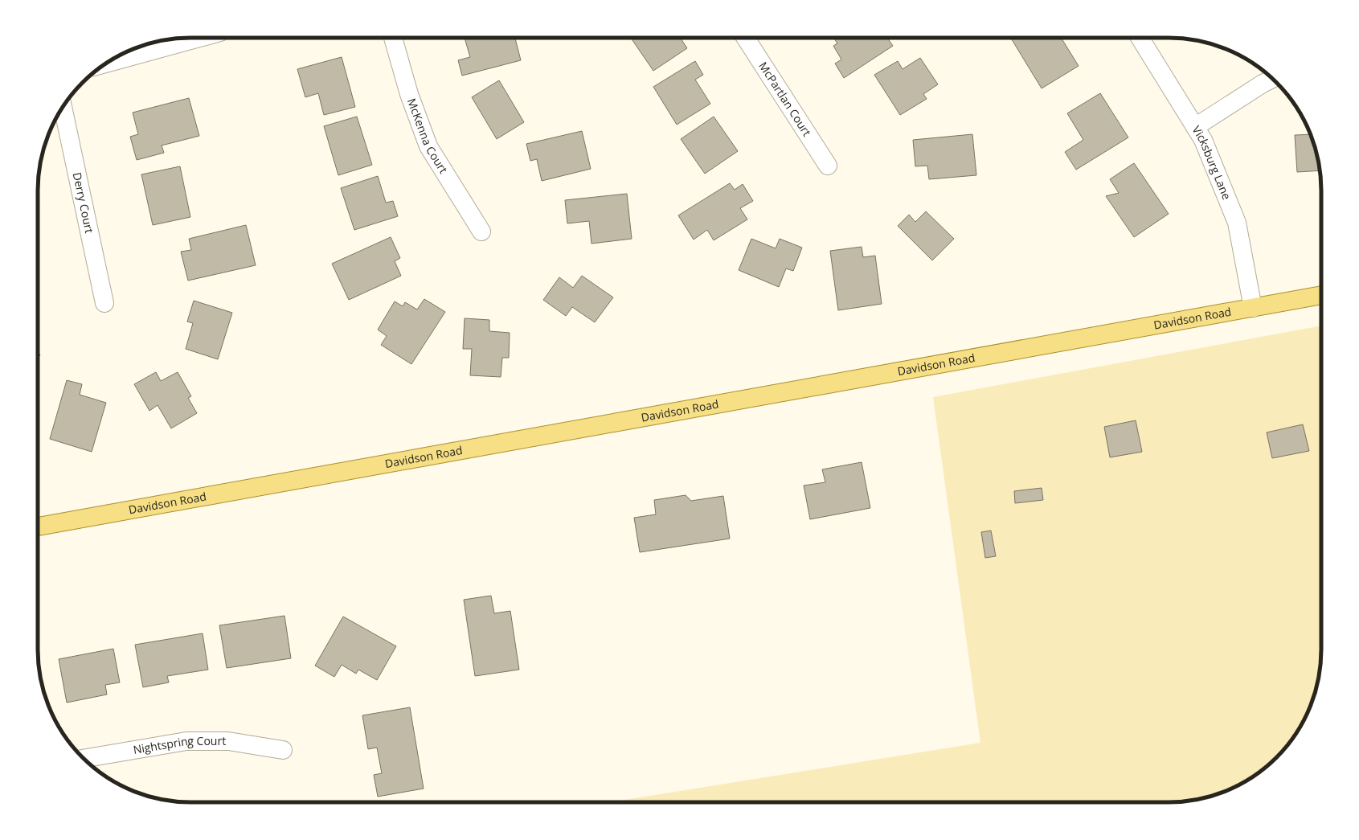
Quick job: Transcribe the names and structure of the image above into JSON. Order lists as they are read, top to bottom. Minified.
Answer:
{"streets":{"main road":["Davidson Road"],"street":["McPartlan Court","McKenna Court","Vicksburg Lane","Derry Court","Nightspring Court"]},"crossings":[["Vicksburg Lane","Davidson Road"]]}
